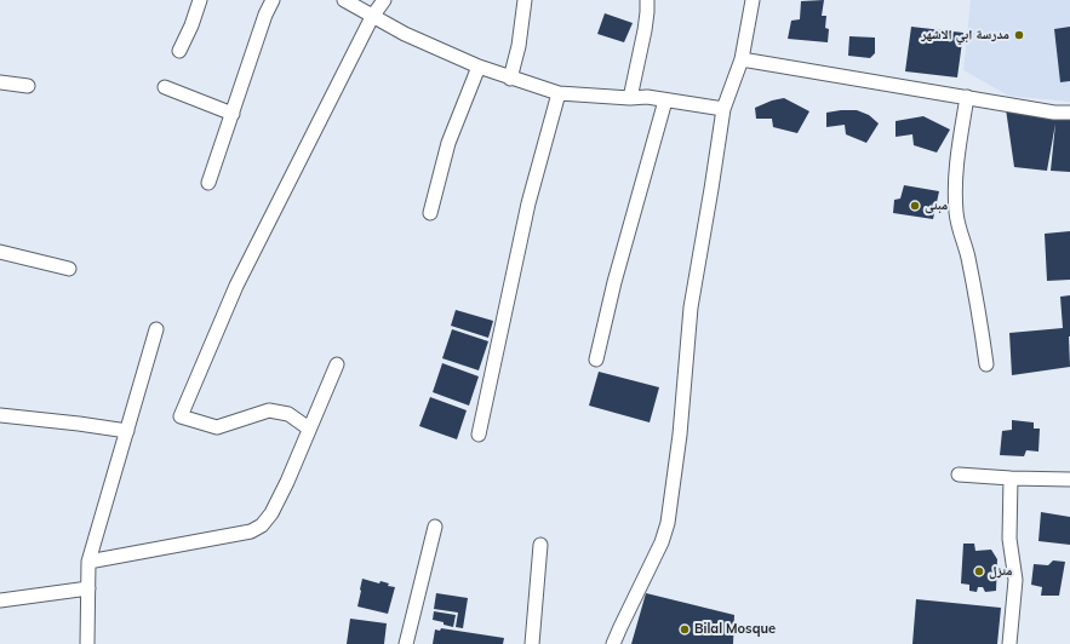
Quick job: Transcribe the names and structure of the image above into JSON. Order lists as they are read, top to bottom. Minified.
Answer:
{"places":["مدرسة ابي الاشهر","مبنى","منزل","Bilal Mosque"]}
